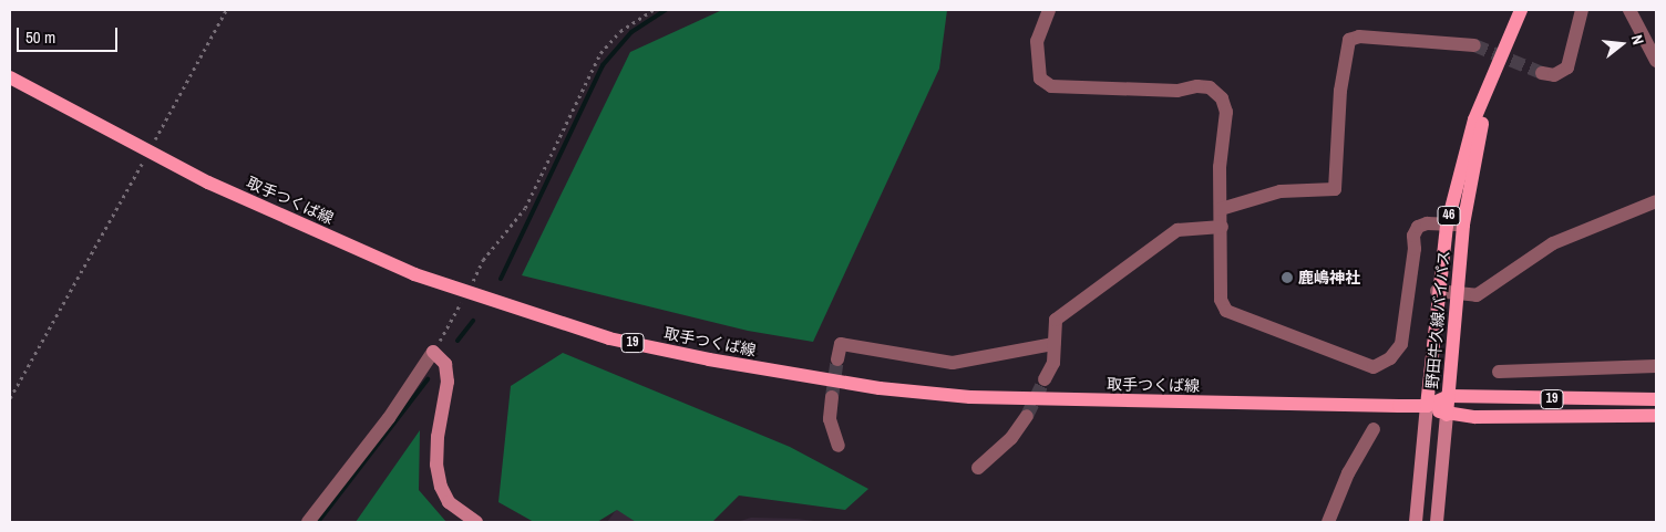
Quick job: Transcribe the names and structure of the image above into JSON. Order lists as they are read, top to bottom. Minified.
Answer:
{"streets":{"main road":["取手つくば線","46","野田牛久線バイパス","19"]},"crossings":[["取手つくば線","野田牛久線バイパス"]],"places":["鹿嶋神社"],"scale_bar":"50 m","north":"right"}
